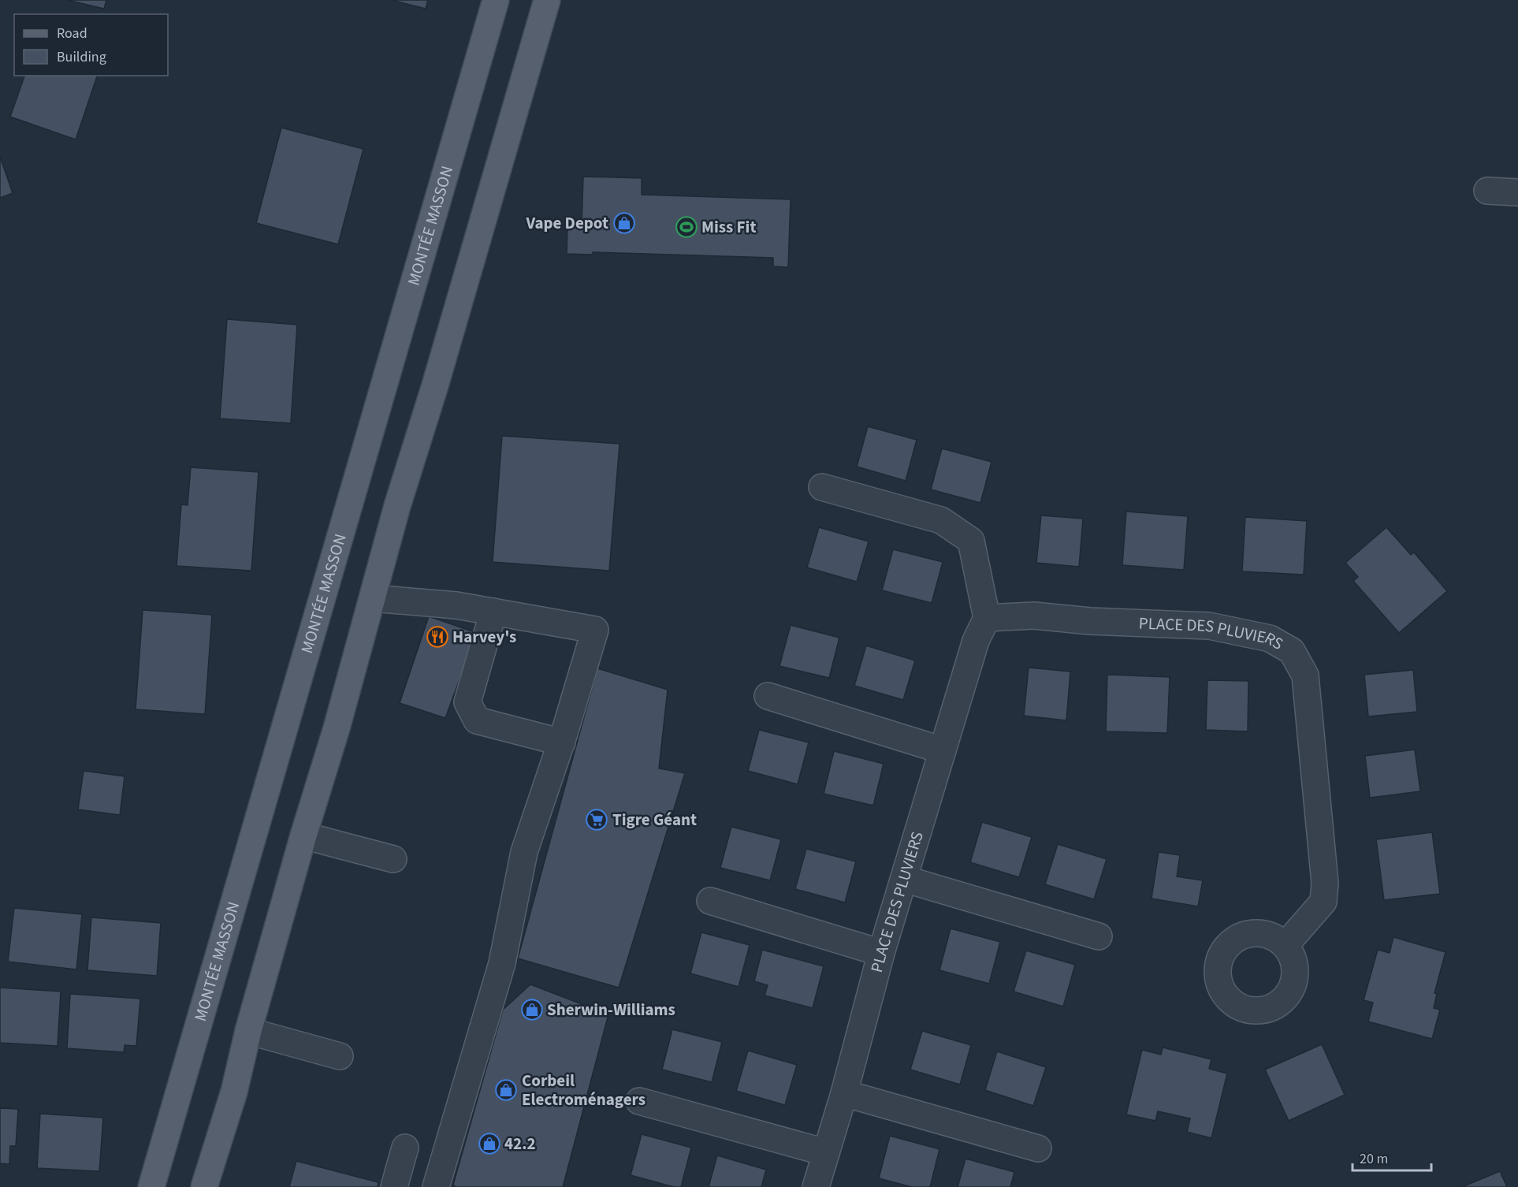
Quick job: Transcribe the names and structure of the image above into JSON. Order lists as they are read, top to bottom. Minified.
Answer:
{"streets":{"main road":["MONTÉE MASSON"],"street":["PLACE DES PLUVIERS"]},"places":{"shop":["Vape Depot","Sherwin-Williams","Corbeil Electroménagers","42.2"],"sports":["Miss Fit"],"restaurant":["Harvey's"],"supermarket":["Tigre Géant"]},"legend":["Road","Building"],"scale_bar":"20 m"}
